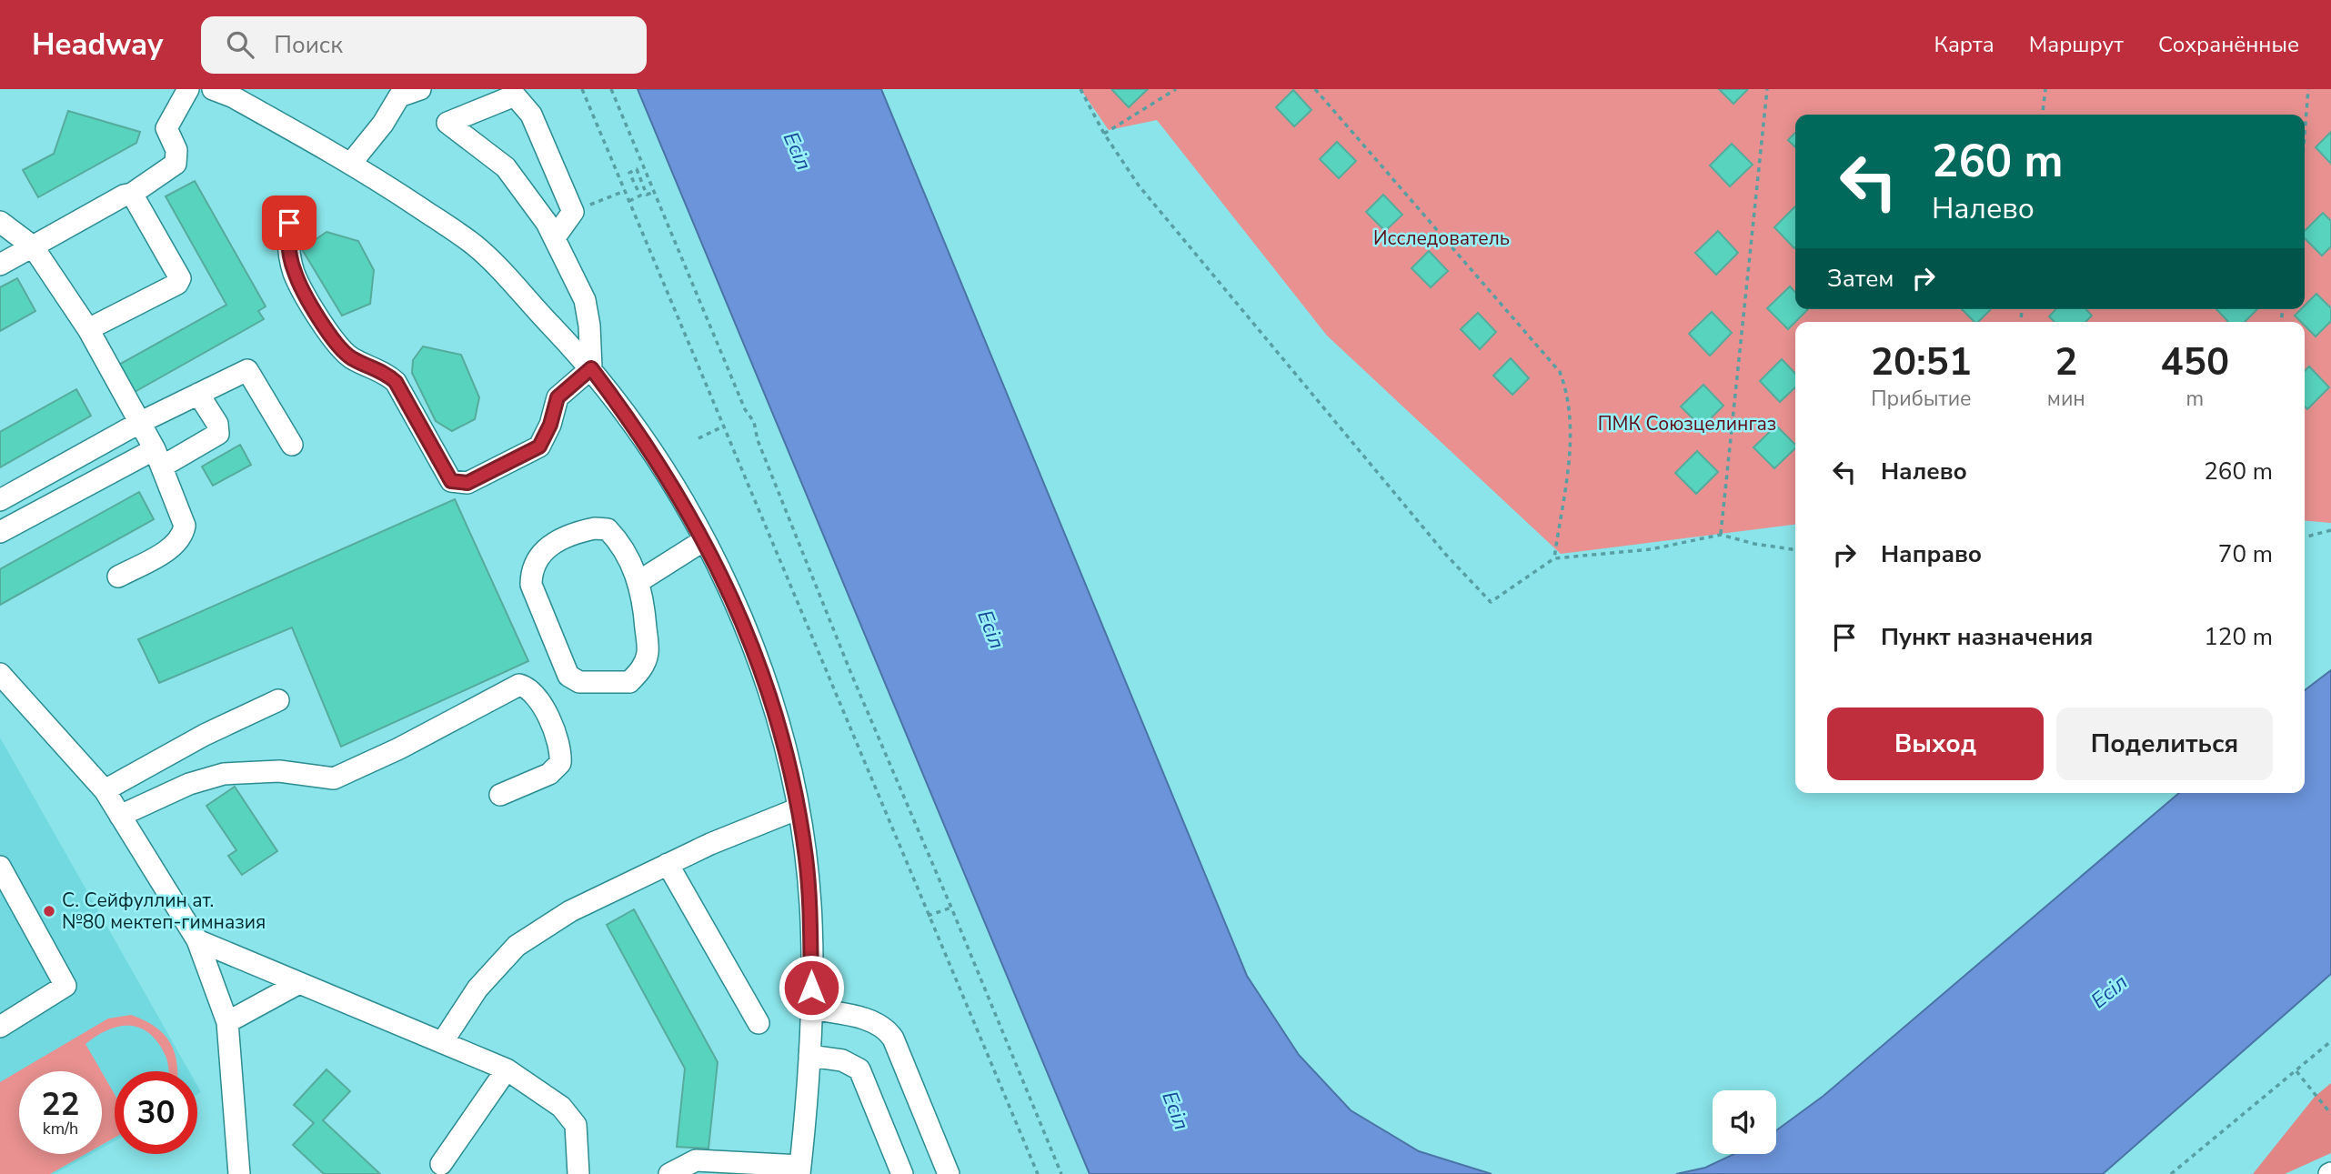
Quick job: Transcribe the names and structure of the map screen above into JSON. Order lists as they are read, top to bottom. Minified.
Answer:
{"water":["Есіл"],"parks":["Исследователь","ПМК Союзцелингаз"],"places":["С. Сейфуллин ат. №80 мектеп-гимназия"],"page":{"header":"Headway","search":"Поиск","nav":["Карта","Маршрут","Сохранённые"],"turn":["260 m","Налево"],"then":"Затем","eta":["20:51","Прибытие","2","мин","450","m"],"list":[{"name":"Налево","value":"260 m"},{"name":"Направо","value":"70 m"},{"name":"Пункт назначения","value":"120 m"}],"buttons":["Выход","Поделиться"],"speed":"22 km/h","limit":"30"}}
